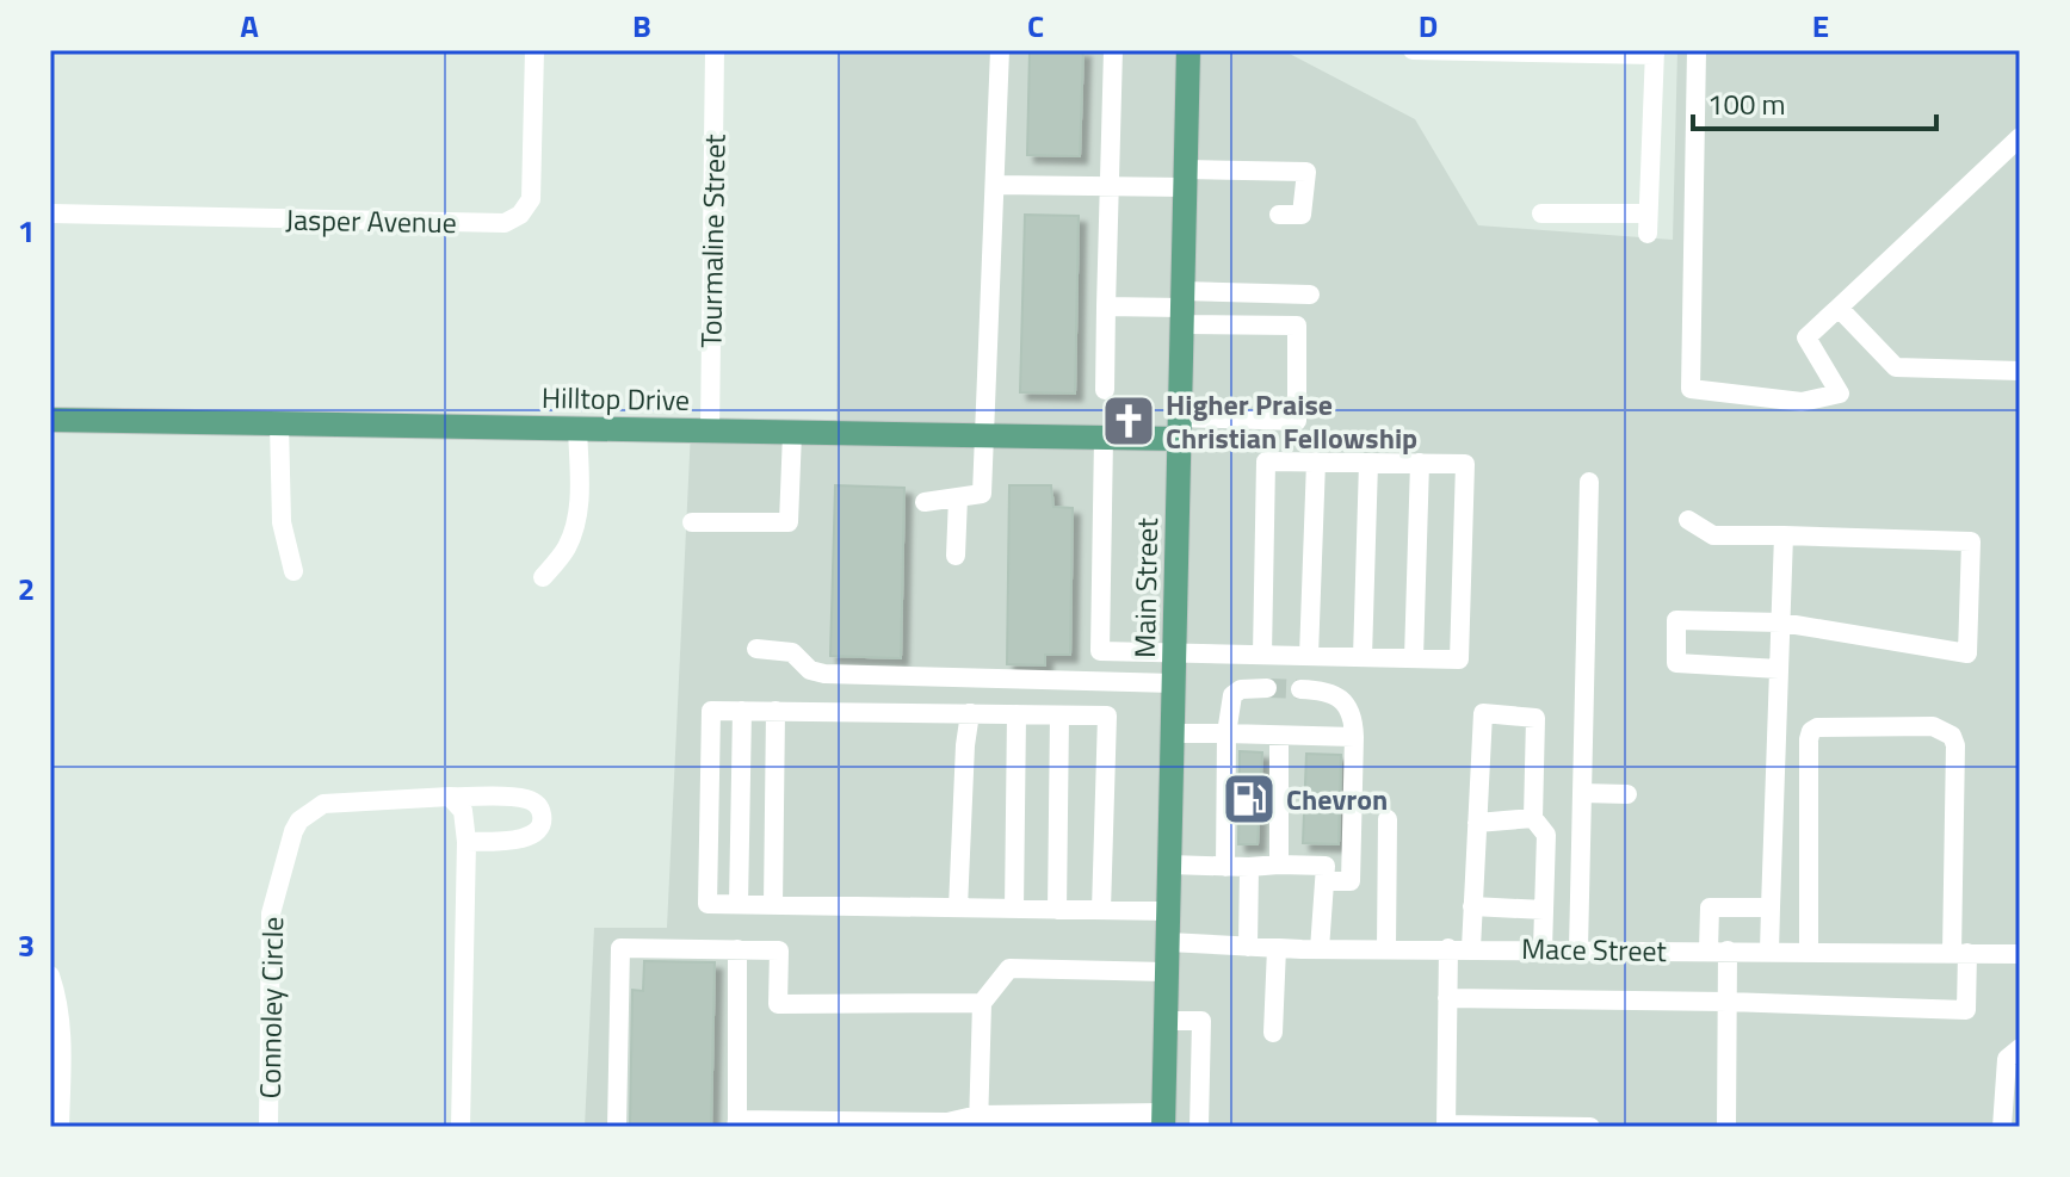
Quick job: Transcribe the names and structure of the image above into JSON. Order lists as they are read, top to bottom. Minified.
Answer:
{"streets":{"main road":["Hilltop Drive","Main Street"],"street":["Jasper Avenue","Tourmaline Street","Mace Street","Connoley Circle"]},"crossings":[["Tourmaline Street","Hilltop Drive"],["Hilltop Drive","Main Street"],["Main Street","Mace Street"]],"places":{"church":["Higher Praise Christian Fellowship"],"fuel station":["Chevron"]},"scale_bar":"100 m","grid":{"columns":["A","B","C","D","E"],"rows":["1","2","3"]}}
